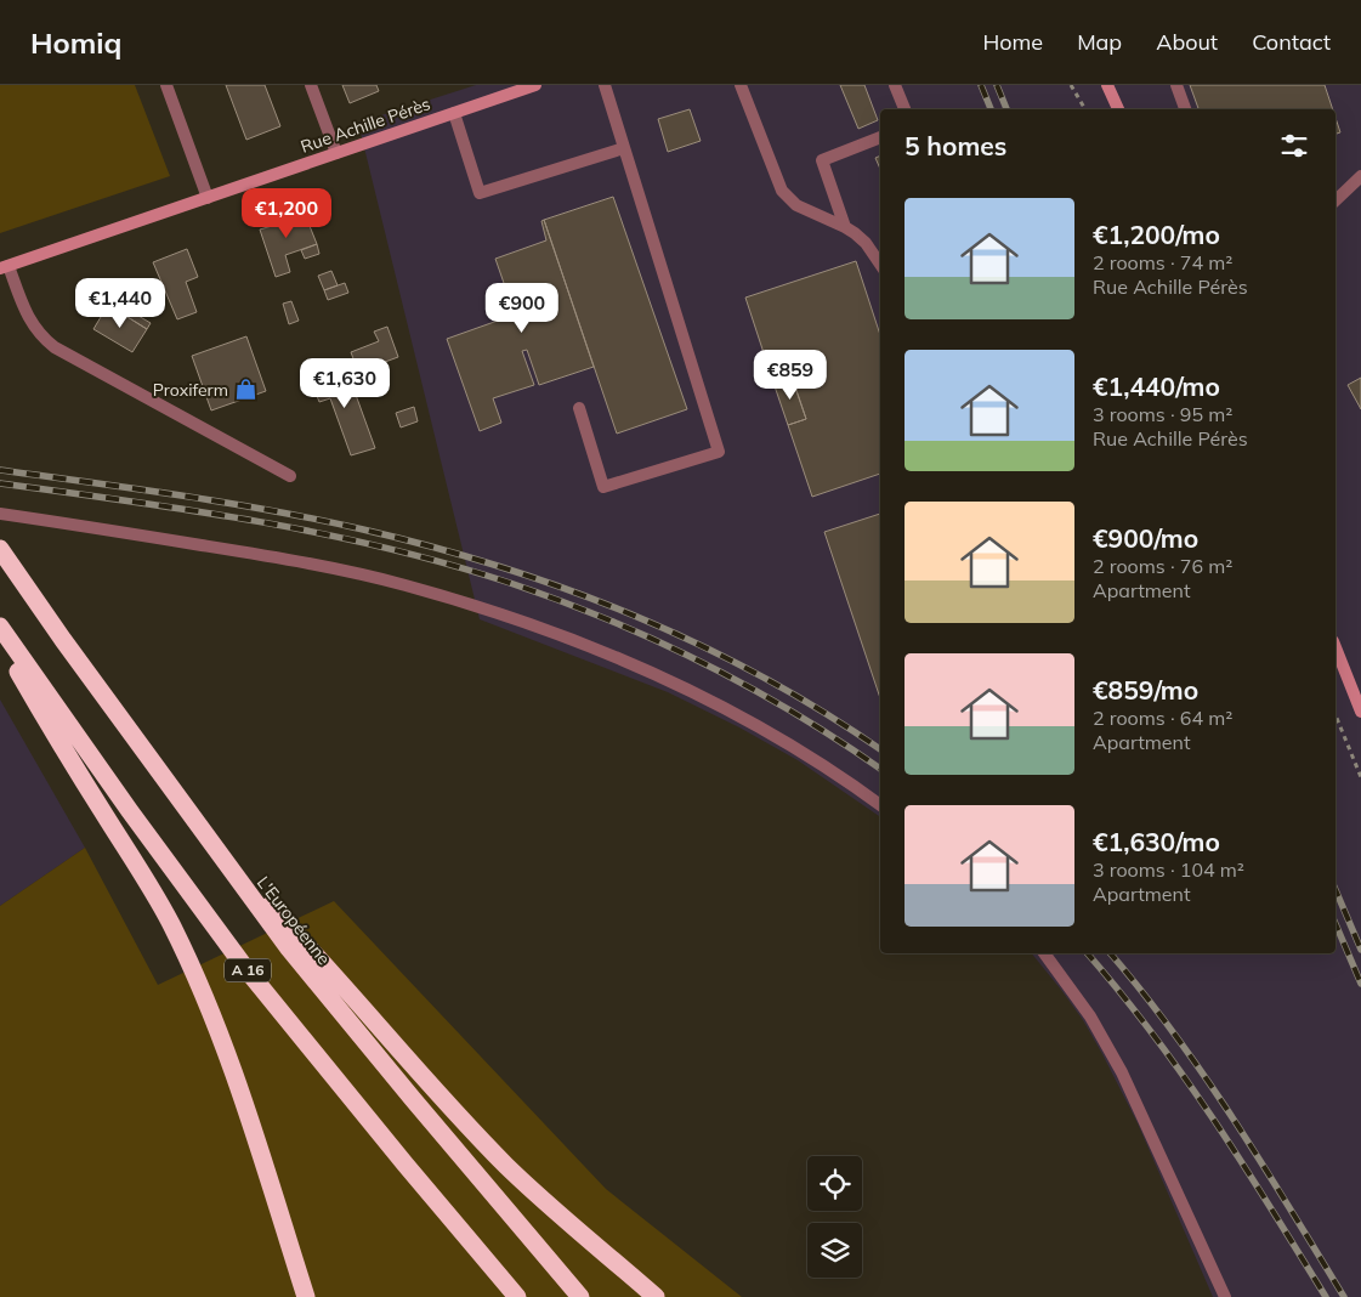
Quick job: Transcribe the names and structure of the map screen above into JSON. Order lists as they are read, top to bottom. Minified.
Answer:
{"streets":{"highway":["L'Européenne","A 16"],"street":["Rue Achille Pérès"]},"places":{"shop":["Proxiferm"]},"page":{"header":"Homiq","nav":["Home","Map","About","Contact"],"heading":"5 homes","list":[{"name":"€1,200/mo","note":"2 rooms · 74 m² · Rue Achille Pérès"},{"name":"€1,440/mo","note":"3 rooms · 95 m² · Rue Achille Pérès"},{"name":"€900/mo","note":"2 rooms · 76 m² · Apartment"},{"name":"€859/mo","note":"2 rooms · 64 m² · Apartment"},{"name":"€1,630/mo","note":"3 rooms · 104 m² · Apartment"}],"price":["€1,200","€1,440","€900","€859","€1,630"]}}
